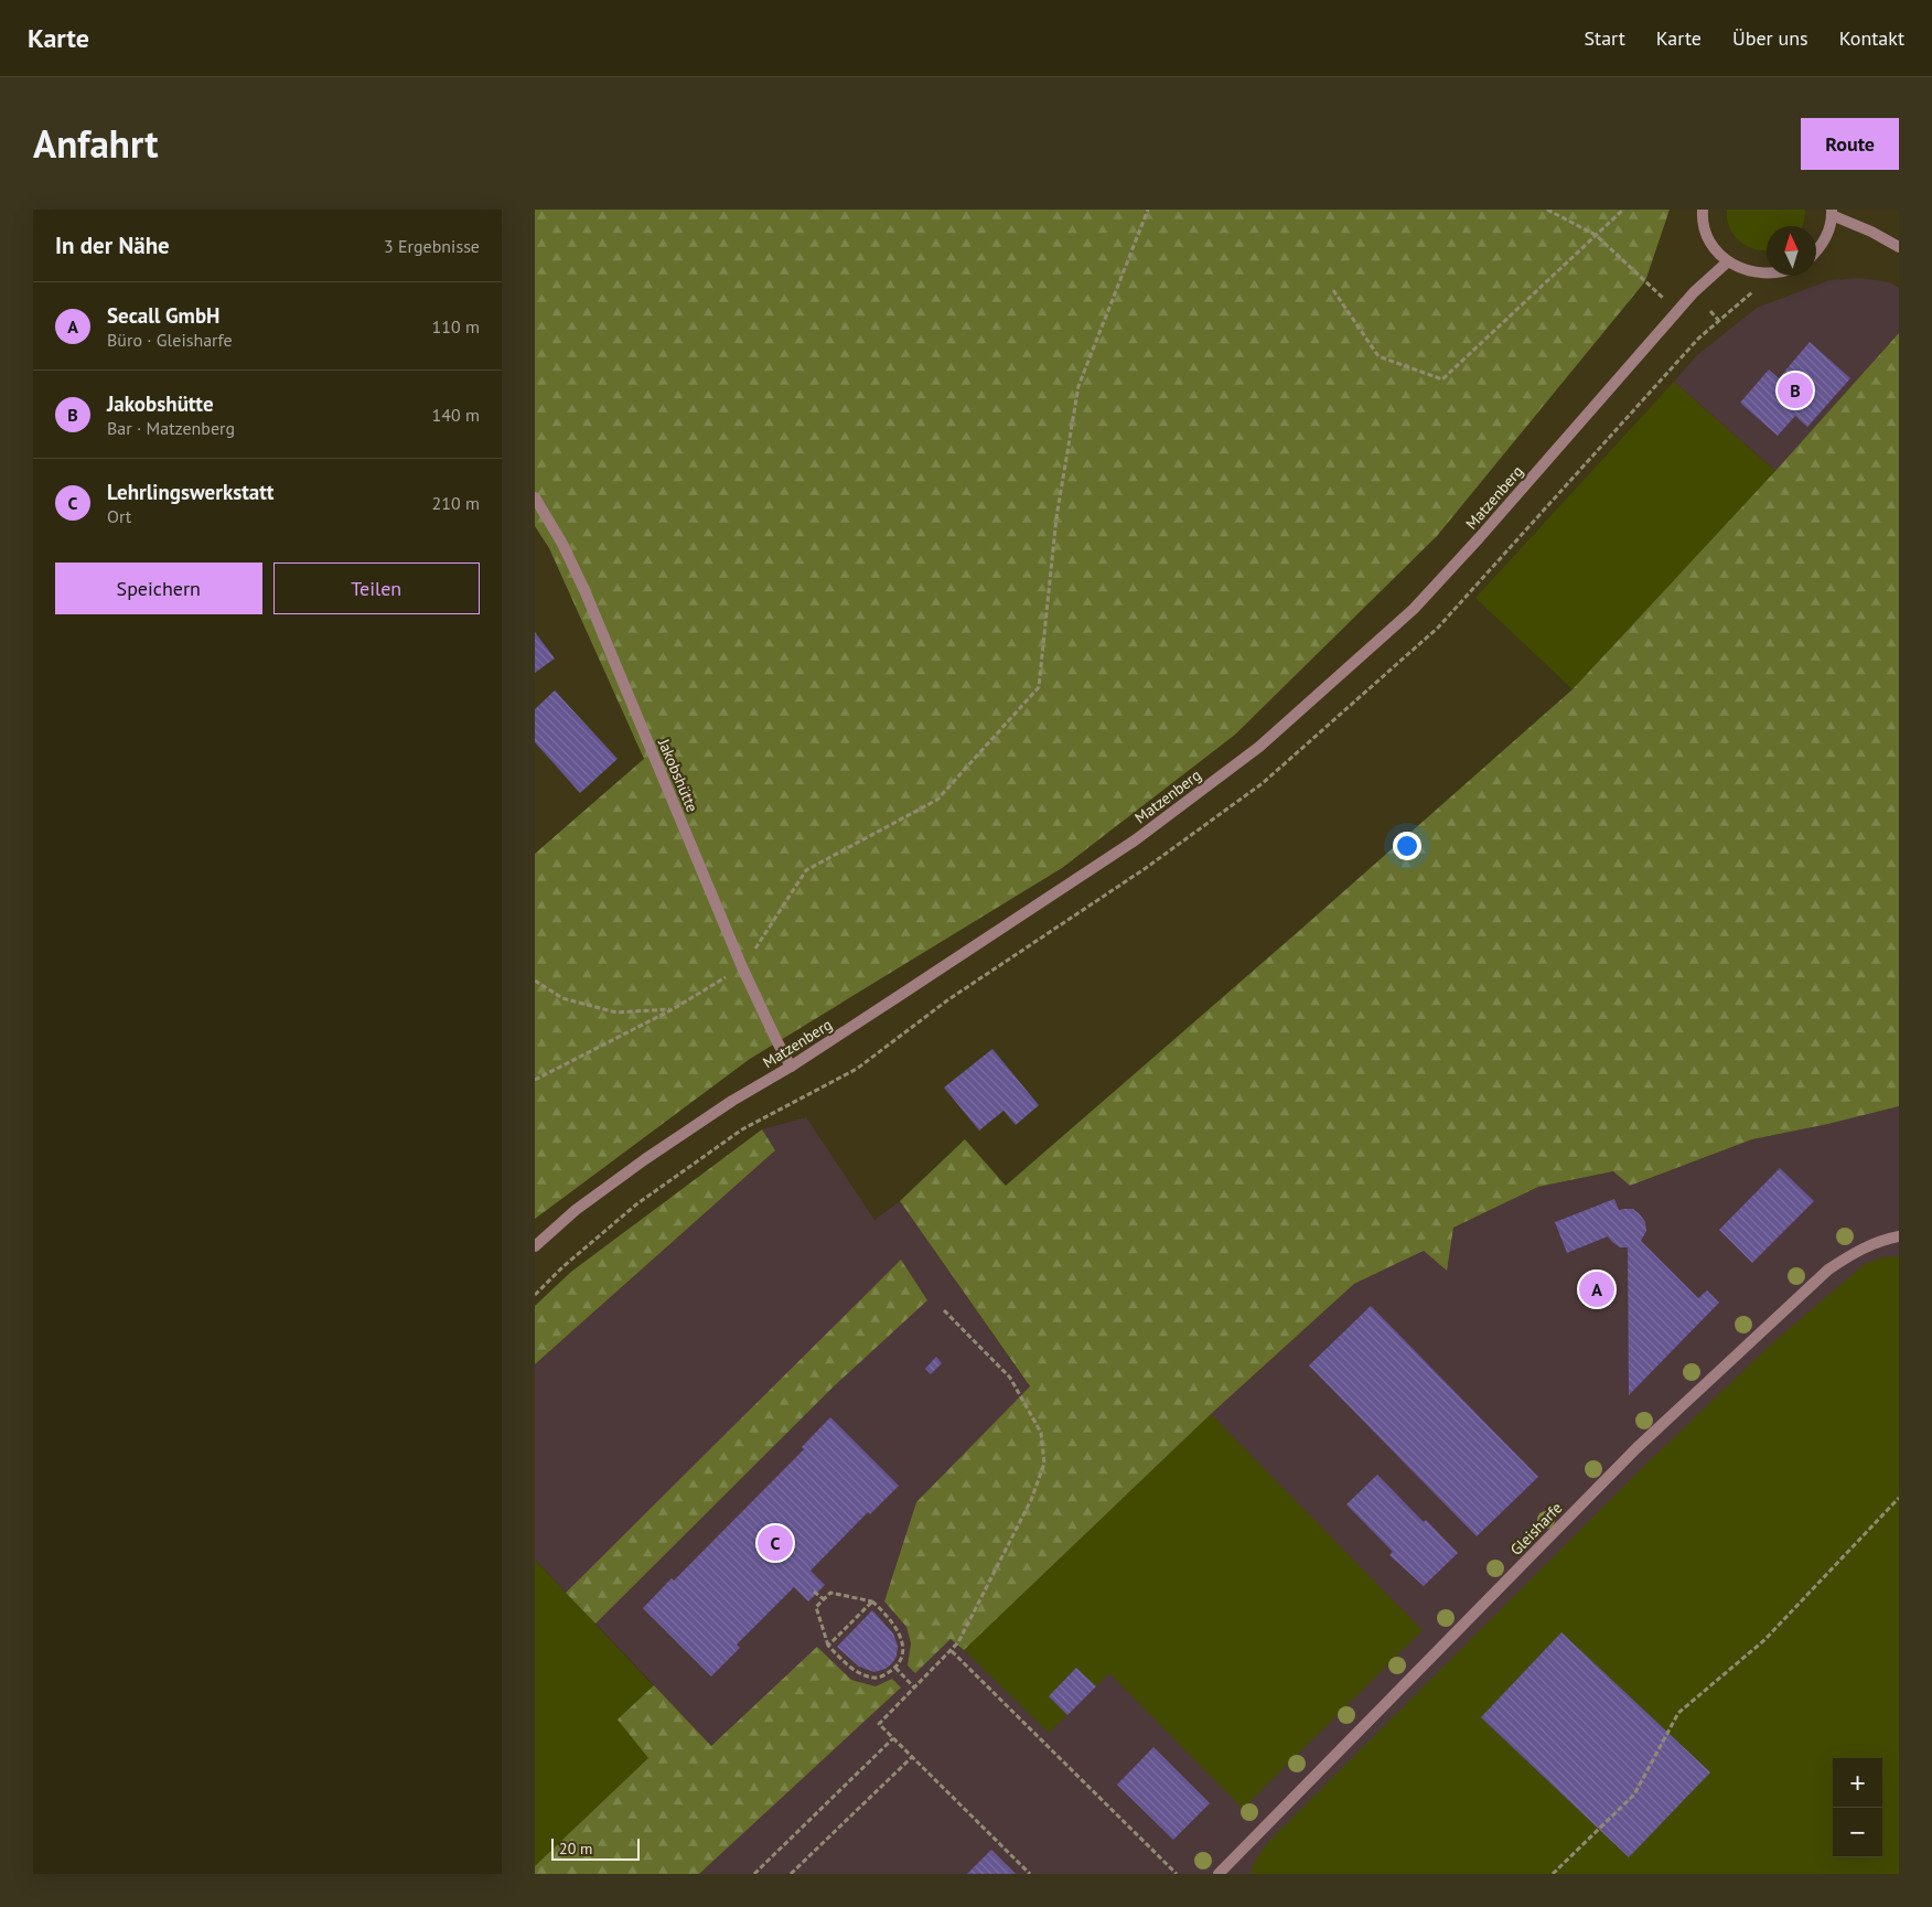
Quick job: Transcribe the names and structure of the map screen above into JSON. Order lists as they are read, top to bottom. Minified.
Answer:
{"streets":{"street":["Matzenberg","Jakobshütte","Gleisharfe"]},"crossings":[["Matzenberg","Jakobshütte"]],"scale_bar":"20 m","north":"top","page":{"header":"Karte","nav":["Start","Karte","Über uns","Kontakt"],"title":"Anfahrt","buttons":["Route",["Speichern","Teilen"]],"heading":["In der Nähe","3 Ergebnisse"],"list":[{"mark":"A","name":"Secall GmbH","note":"Büro · Gleisharfe","value":"110 m"},{"mark":"B","name":"Jakobshütte","note":"Bar · Matzenberg","value":"140 m"},{"mark":"C","name":"Lehrlingswerkstatt","note":"Ort","value":"210 m"}],"pins":["B","A","C"],"map_buttons":["+","−"],"scale":"20 m"}}
